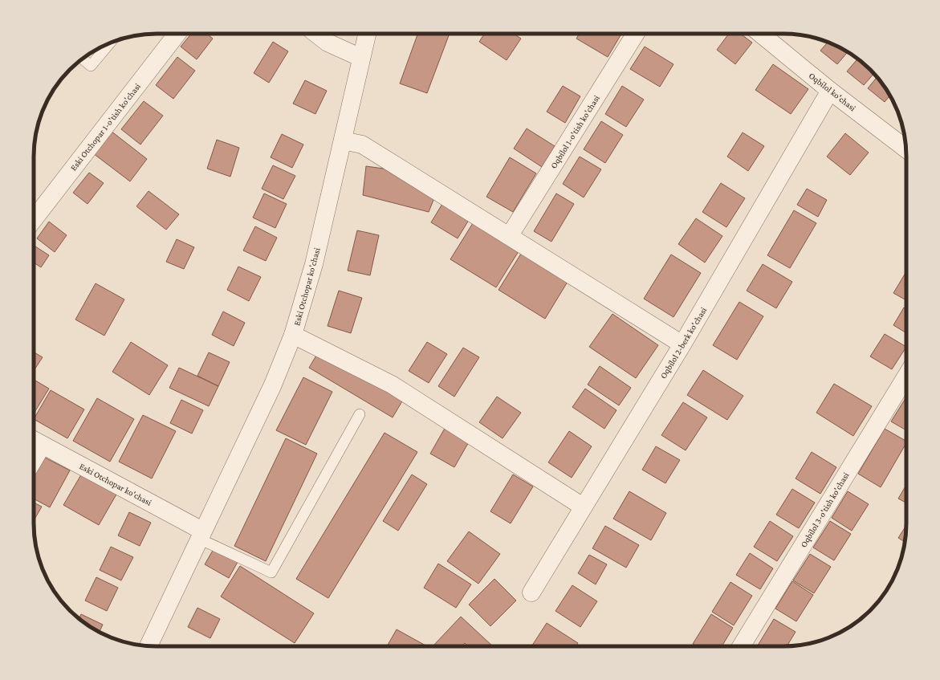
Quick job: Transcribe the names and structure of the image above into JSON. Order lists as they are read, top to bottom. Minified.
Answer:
{"streets":{"street":["Oqbilol ko'chasi","Eski Otchopar 1-o'tish ko'chasi","Oqbilol 1-o'tish ko'chasi","Eski Otchopar ko'chasi","Oqbilol 2-berk ko'chasi","Oqbilol 3-o'tish ko'chasi"]},"crossings":[["Oqbilol ko'chasi","Oqbilol 2-berk ko'chasi"]]}
